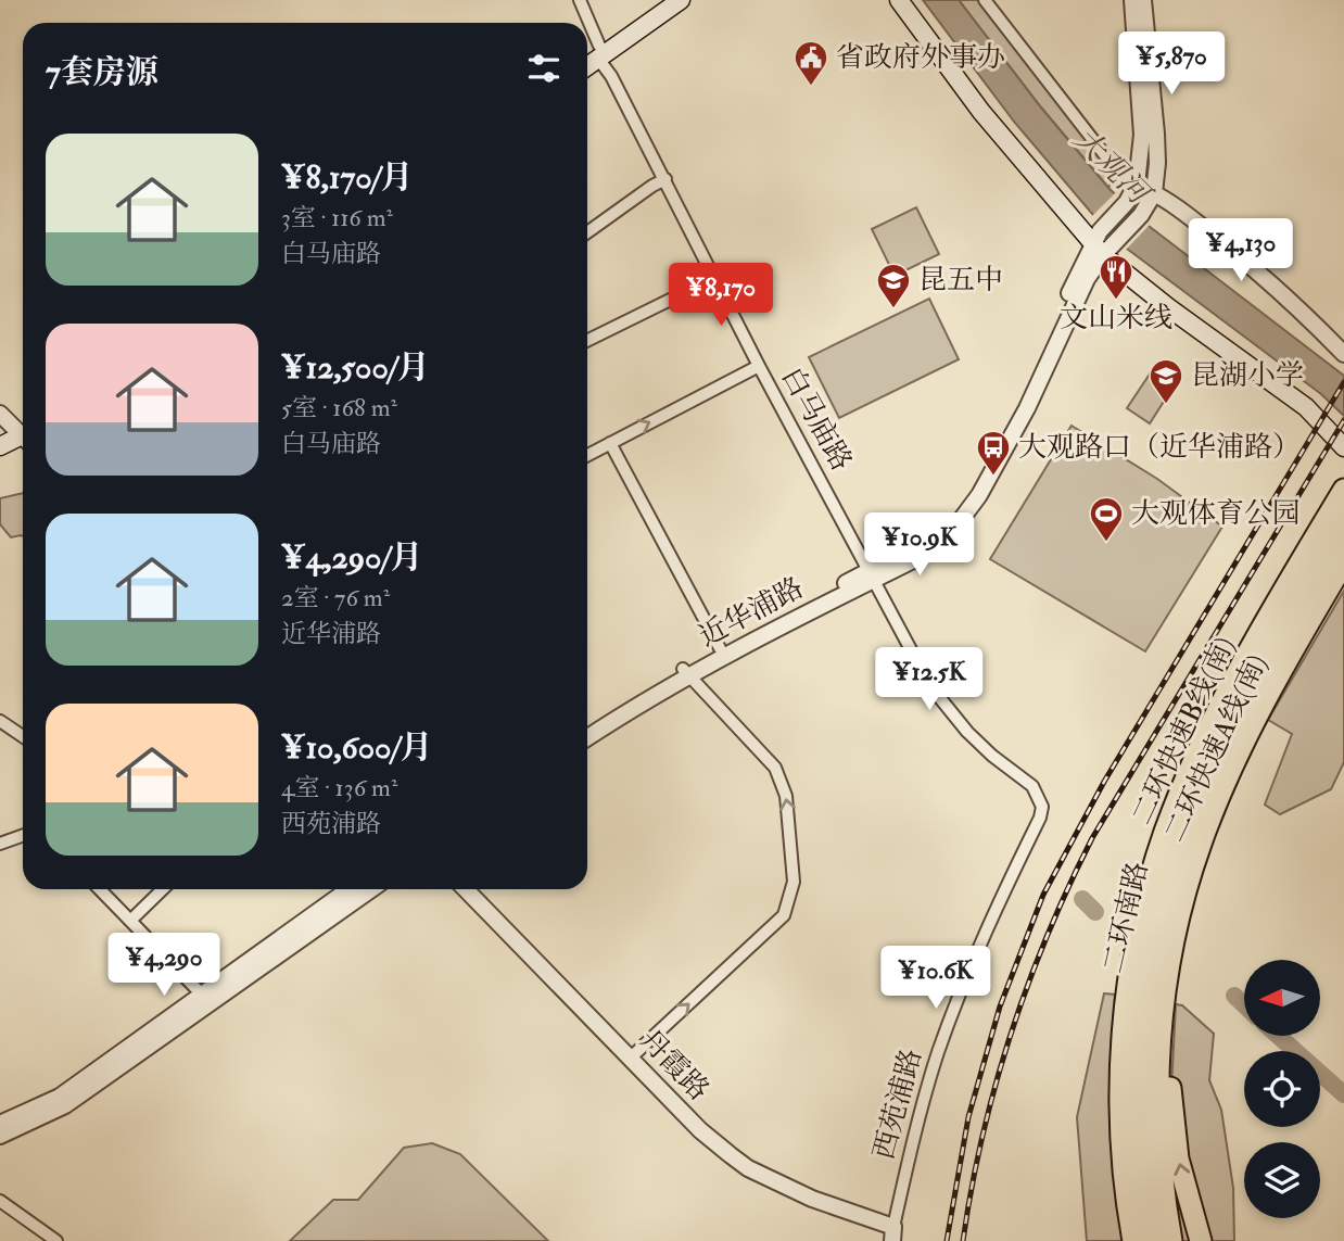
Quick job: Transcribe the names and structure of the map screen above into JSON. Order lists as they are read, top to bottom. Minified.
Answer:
{"streets":{"highway":["二环快速B线(南)","二环快速A线(南)"],"main road":["二环南路"],"street":["白马庙路","近华浦路","丹霞路","西苑浦路"]},"crossings":[["白马庙路","近华浦路"],["白马庙路","西苑浦路"],["丹霞路","西苑浦路"]],"water":["大观河"],"places":{"public building":["省政府外事办"],"restaurant":["文山米线"],"school or university":["昆五中","昆湖小学"],"bus stop":["大观路口（近华浦路）"],"sports":["大观体育公园"]},"north":"left","page":{"heading":"7套房源","price":["¥5,870","¥4,130","¥8,170","¥10.9K","¥12.5K","¥4,290","¥10.6K"],"list":[{"name":"¥8,170/月","note":"3室 · 116 m² · 白马庙路"},{"name":"¥12,500/月","note":"5室 · 168 m² · 白马庙路"},{"name":"¥4,290/月","note":"2室 · 76 m² · 近华浦路"},{"name":"¥10,600/月","note":"4室 · 136 m² · 西苑浦路"}]}}
